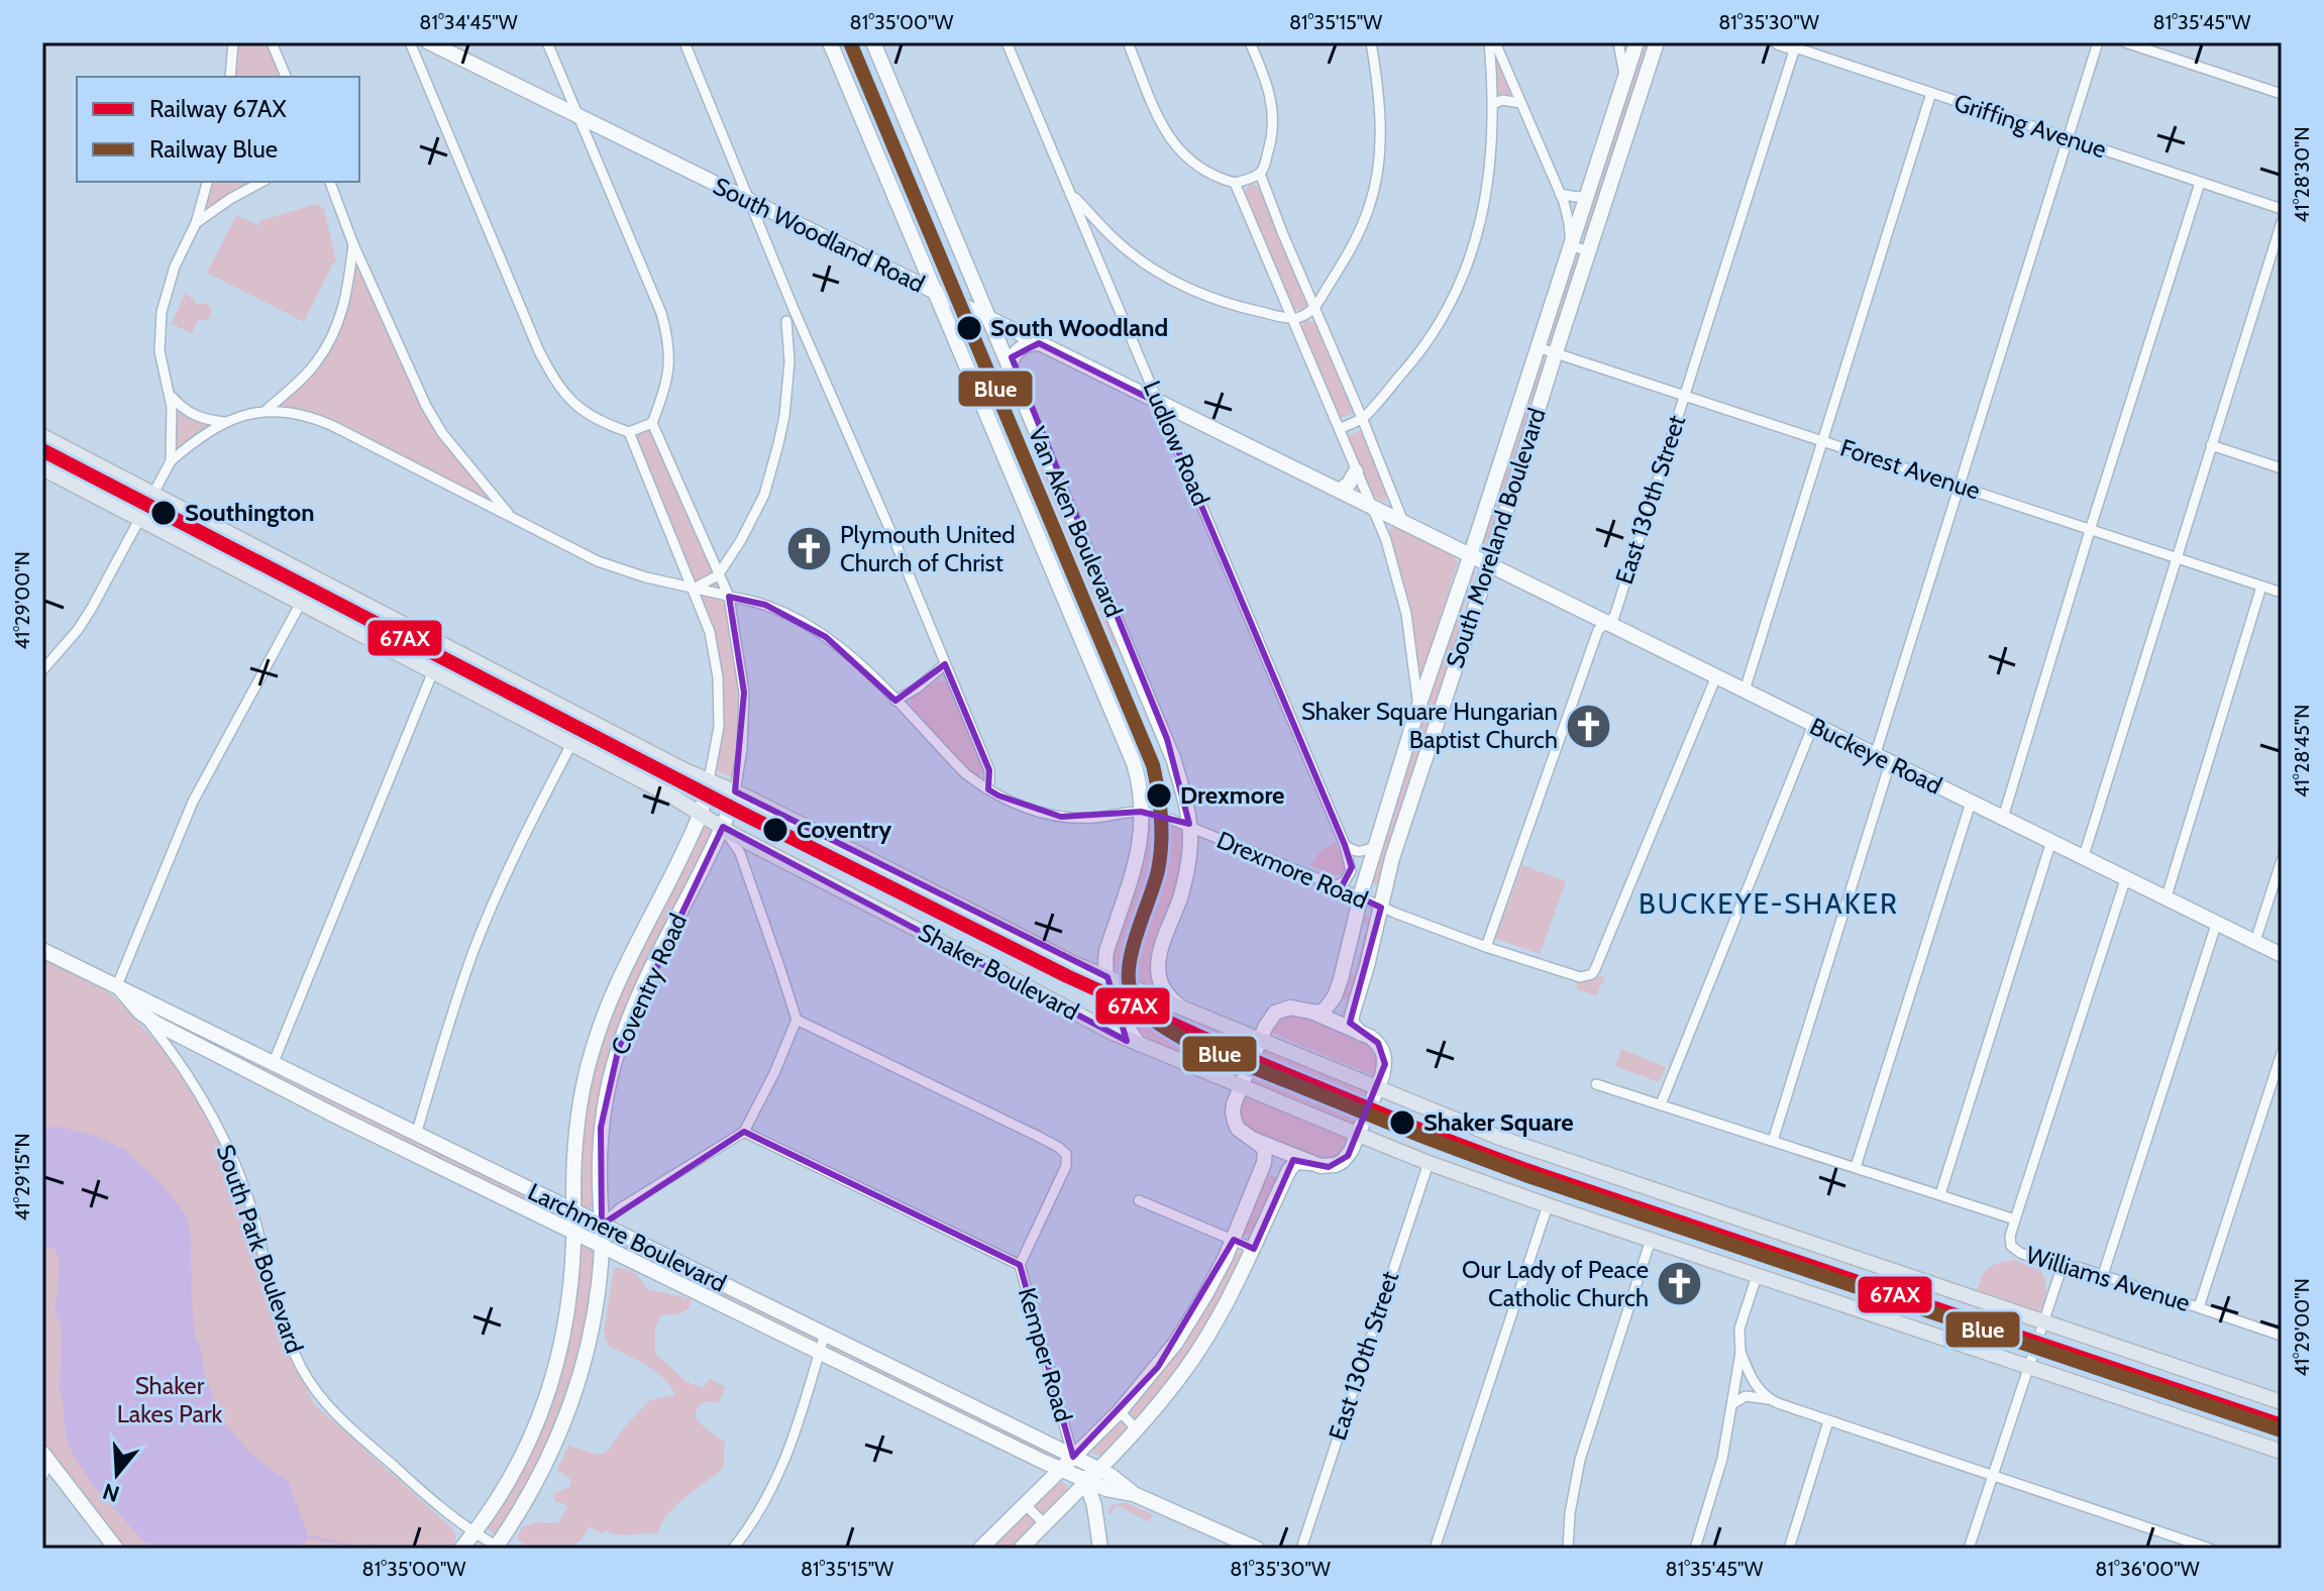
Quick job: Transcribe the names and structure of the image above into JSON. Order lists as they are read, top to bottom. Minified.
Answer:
{"streets":{"main road":["Griffing Avenue","South Woodland Road","Van Aken Boulevard","South Moreland Boulevard","Buckeye Road","Shaker Boulevard","Coventry Road","Larchmere Boulevard","South Park Boulevard","Kemper Road"],"street":["Ludlow Road","Forest Avenue","East 130th Street","Drexmore Road","Williams Avenue"]},"crossings":[["Griffing Avenue","East 130th Street"],["South Woodland Road","Ludlow Road"],["South Woodland Road","Van Aken Boulevard"],["South Woodland Road","South Moreland Boulevard"],["South Woodland Road","Buckeye Road"],["Ludlow Road","Drexmore Road"],["Forest Avenue","East 130th Street"],["Forest Avenue","South Moreland Boulevard"],["East 130th Street","Buckeye Road"],["East 130th Street","Drexmore Road"],["East 130th Street","Shaker Boulevard"],["Van Aken Boulevard","Drexmore Road"],["Van Aken Boulevard","Shaker Boulevard"],["South Moreland Boulevard","Buckeye Road"],["South Moreland Boulevard","Drexmore Road"],["Buckeye Road","Drexmore Road"],["Drexmore Road","Coventry Road"],["Shaker Boulevard","Coventry Road"],["Coventry Road","Larchmere Boulevard"],["Coventry Road","South Park Boulevard"],["Larchmere Boulevard","South Park Boulevard"],["Larchmere Boulevard","Kemper Road"]],"districts":["BUCKEYE-SHAKER"],"parks":["Shaker Lakes Park"],"places":{"other":["South Woodland","Southington","Drexmore","Coventry","Shaker Square"],"church":["Plymouth United Church of Christ","Shaker Square Hungarian Baptist Church","Our Lady of Peace Catholic Church"]},"lines":["rail line Blue","rail line 67AX"],"legend":["Railway 67AX","Railway Blue"],"north":"bottom","coordinates":["81°34'45\"W","81°35'00\"W","81°35'15\"W","81°35'30\"W","81°35'45\"W","41°28'30\"N","41°29'00\"N","41°28'45\"N","41°29'15\"N","81°36'00\"W"]}
